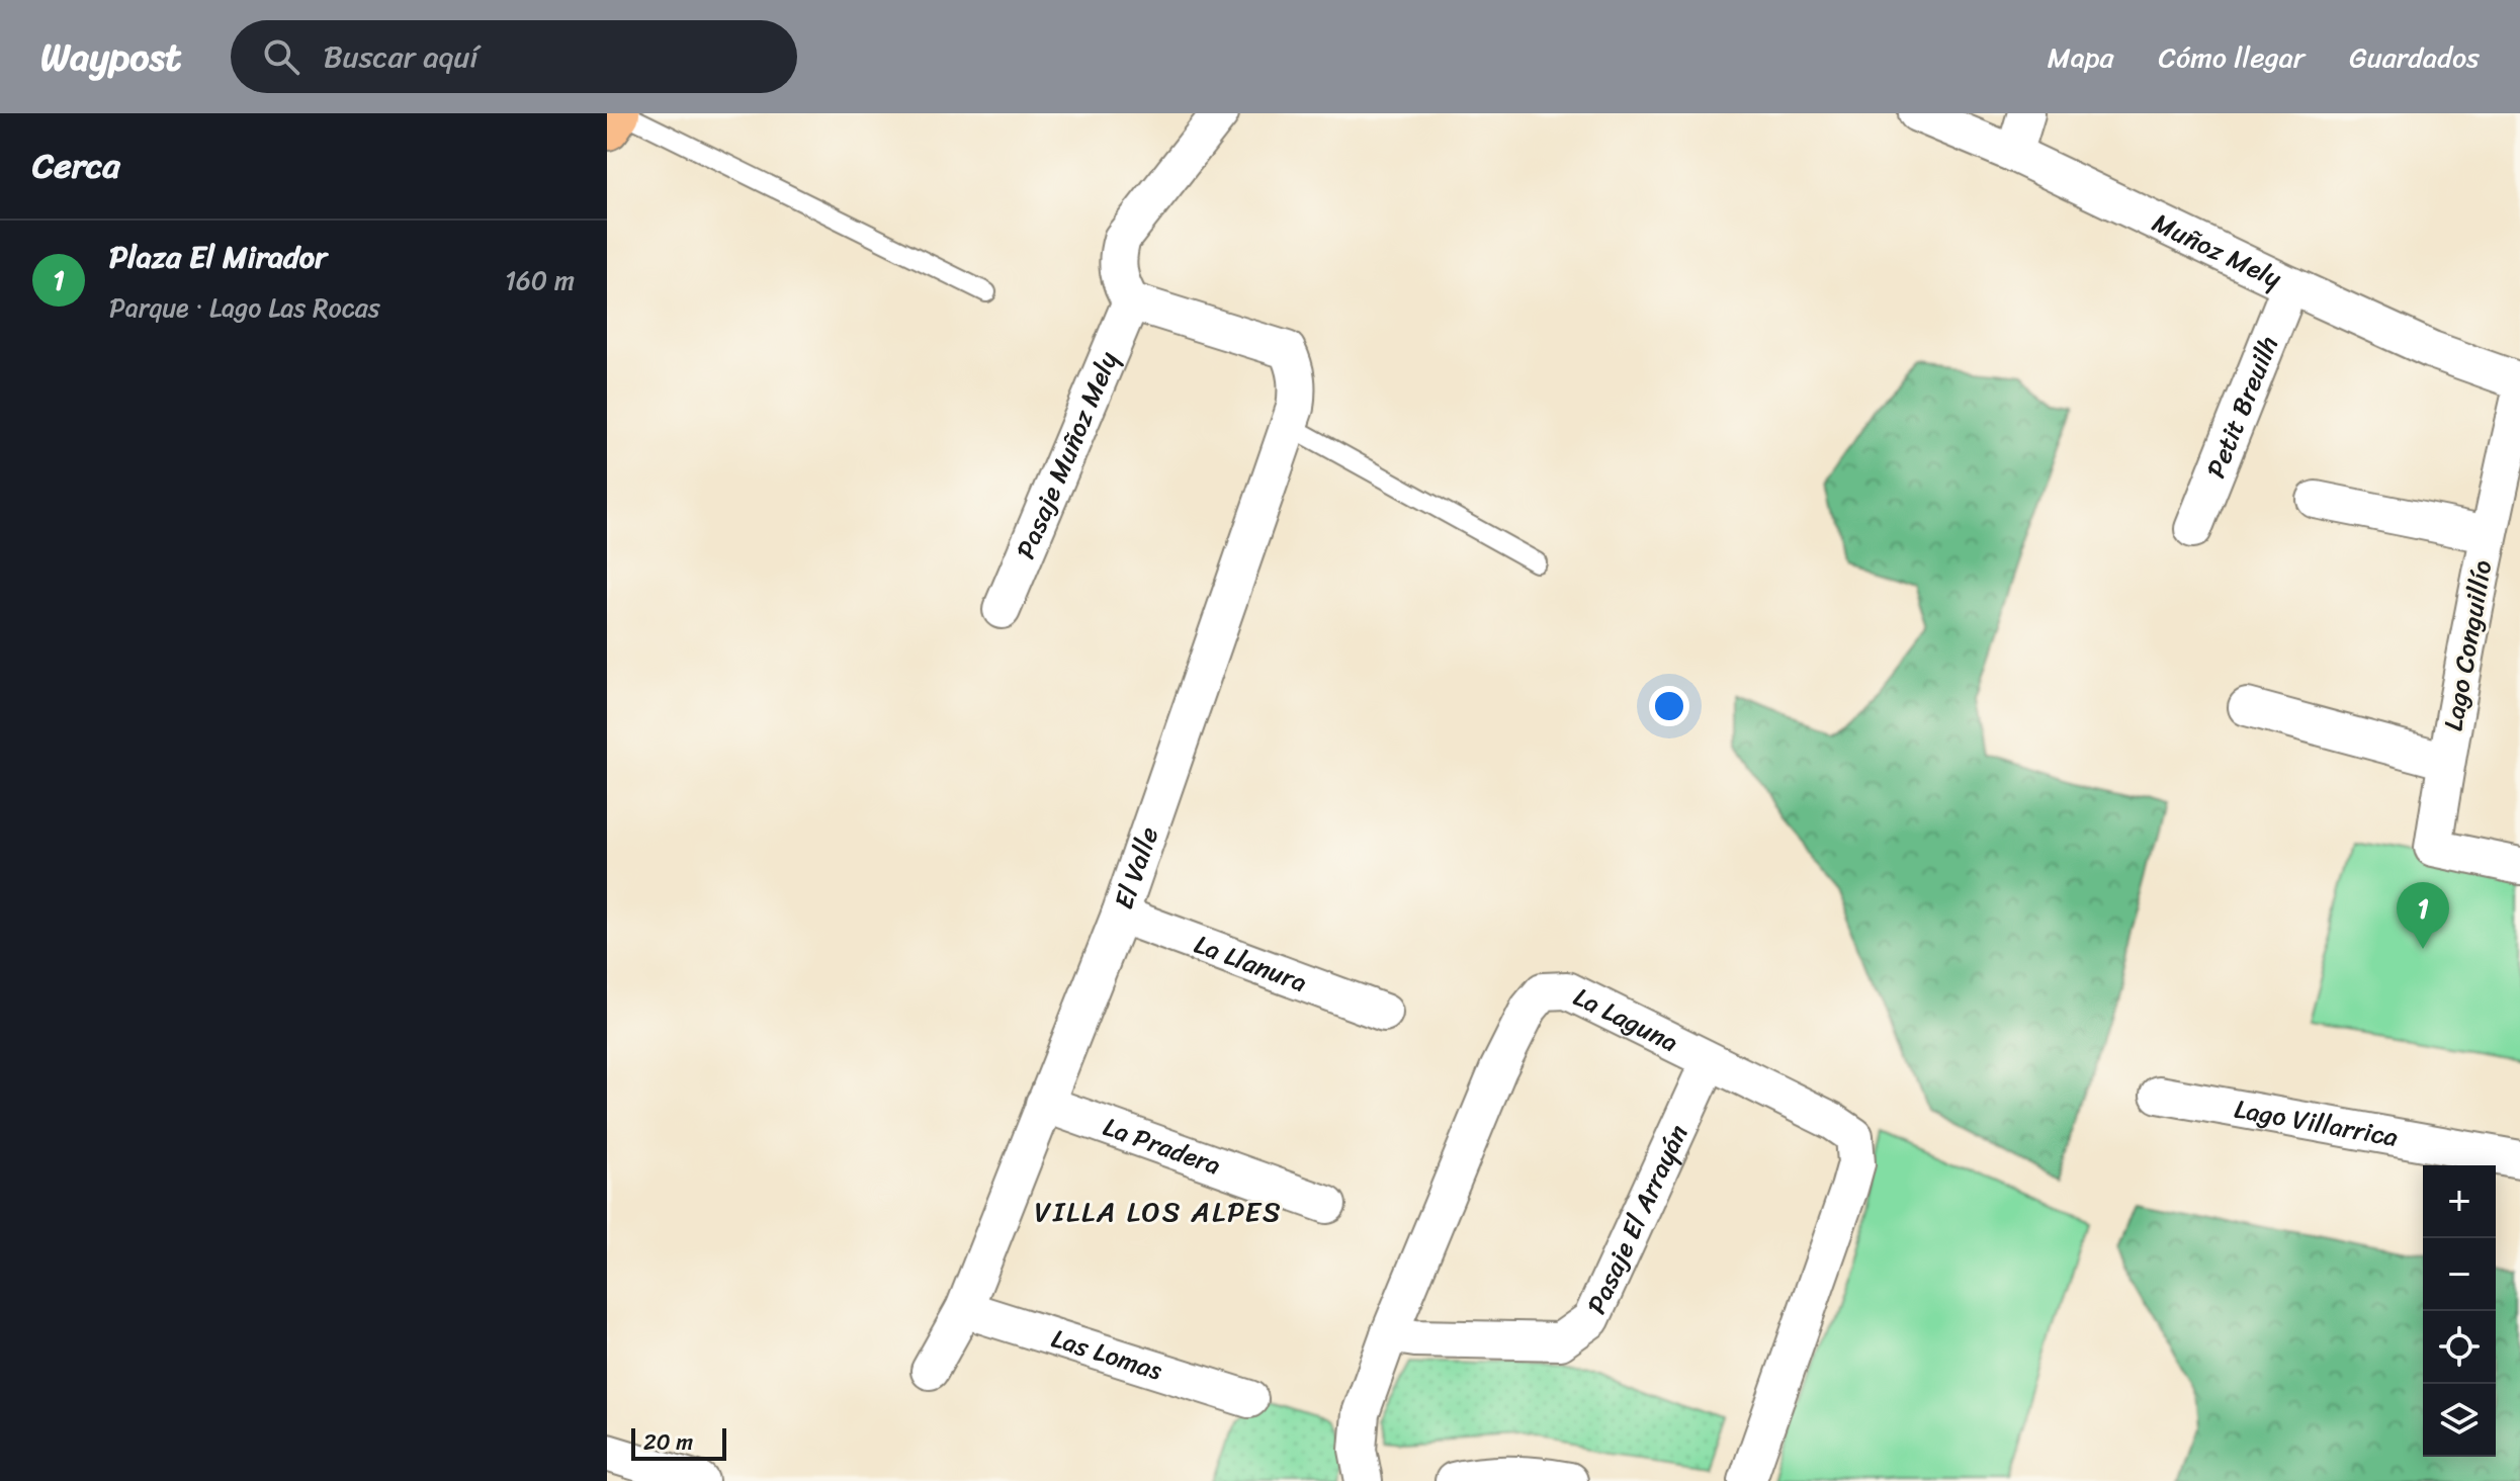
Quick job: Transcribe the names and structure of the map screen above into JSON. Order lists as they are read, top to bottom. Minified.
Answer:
{"streets":{"street":["Muñoz Mely","Petit Breuilh","Pasaje Muñoz Mely","Lago Conguillío","El Valle","La Llanura","La Laguna","Lago Villarrica","La Pradera","Pasaje El Arrayán","Las Lomas"]},"crossings":[["Muñoz Mely","Petit Breuilh"],["Pasaje Muñoz Mely","El Valle"],["El Valle","La Llanura"],["El Valle","La Pradera"],["El Valle","Las Lomas"],["La Laguna","Pasaje El Arrayán"]],"districts":["VILLA LOS ALPES"],"scale_bar":"20 m","page":{"header":"Waypost","search":"Buscar aquí","nav":["Mapa","Cómo llegar","Guardados"],"heading":"Cerca","list":[{"mark":"1","name":"Plaza El Mirador","note":"Parque · Lago Las Rocas","value":"160 m"}],"pins":"1","map_buttons":["+","−"],"scale":"20 m"}}
